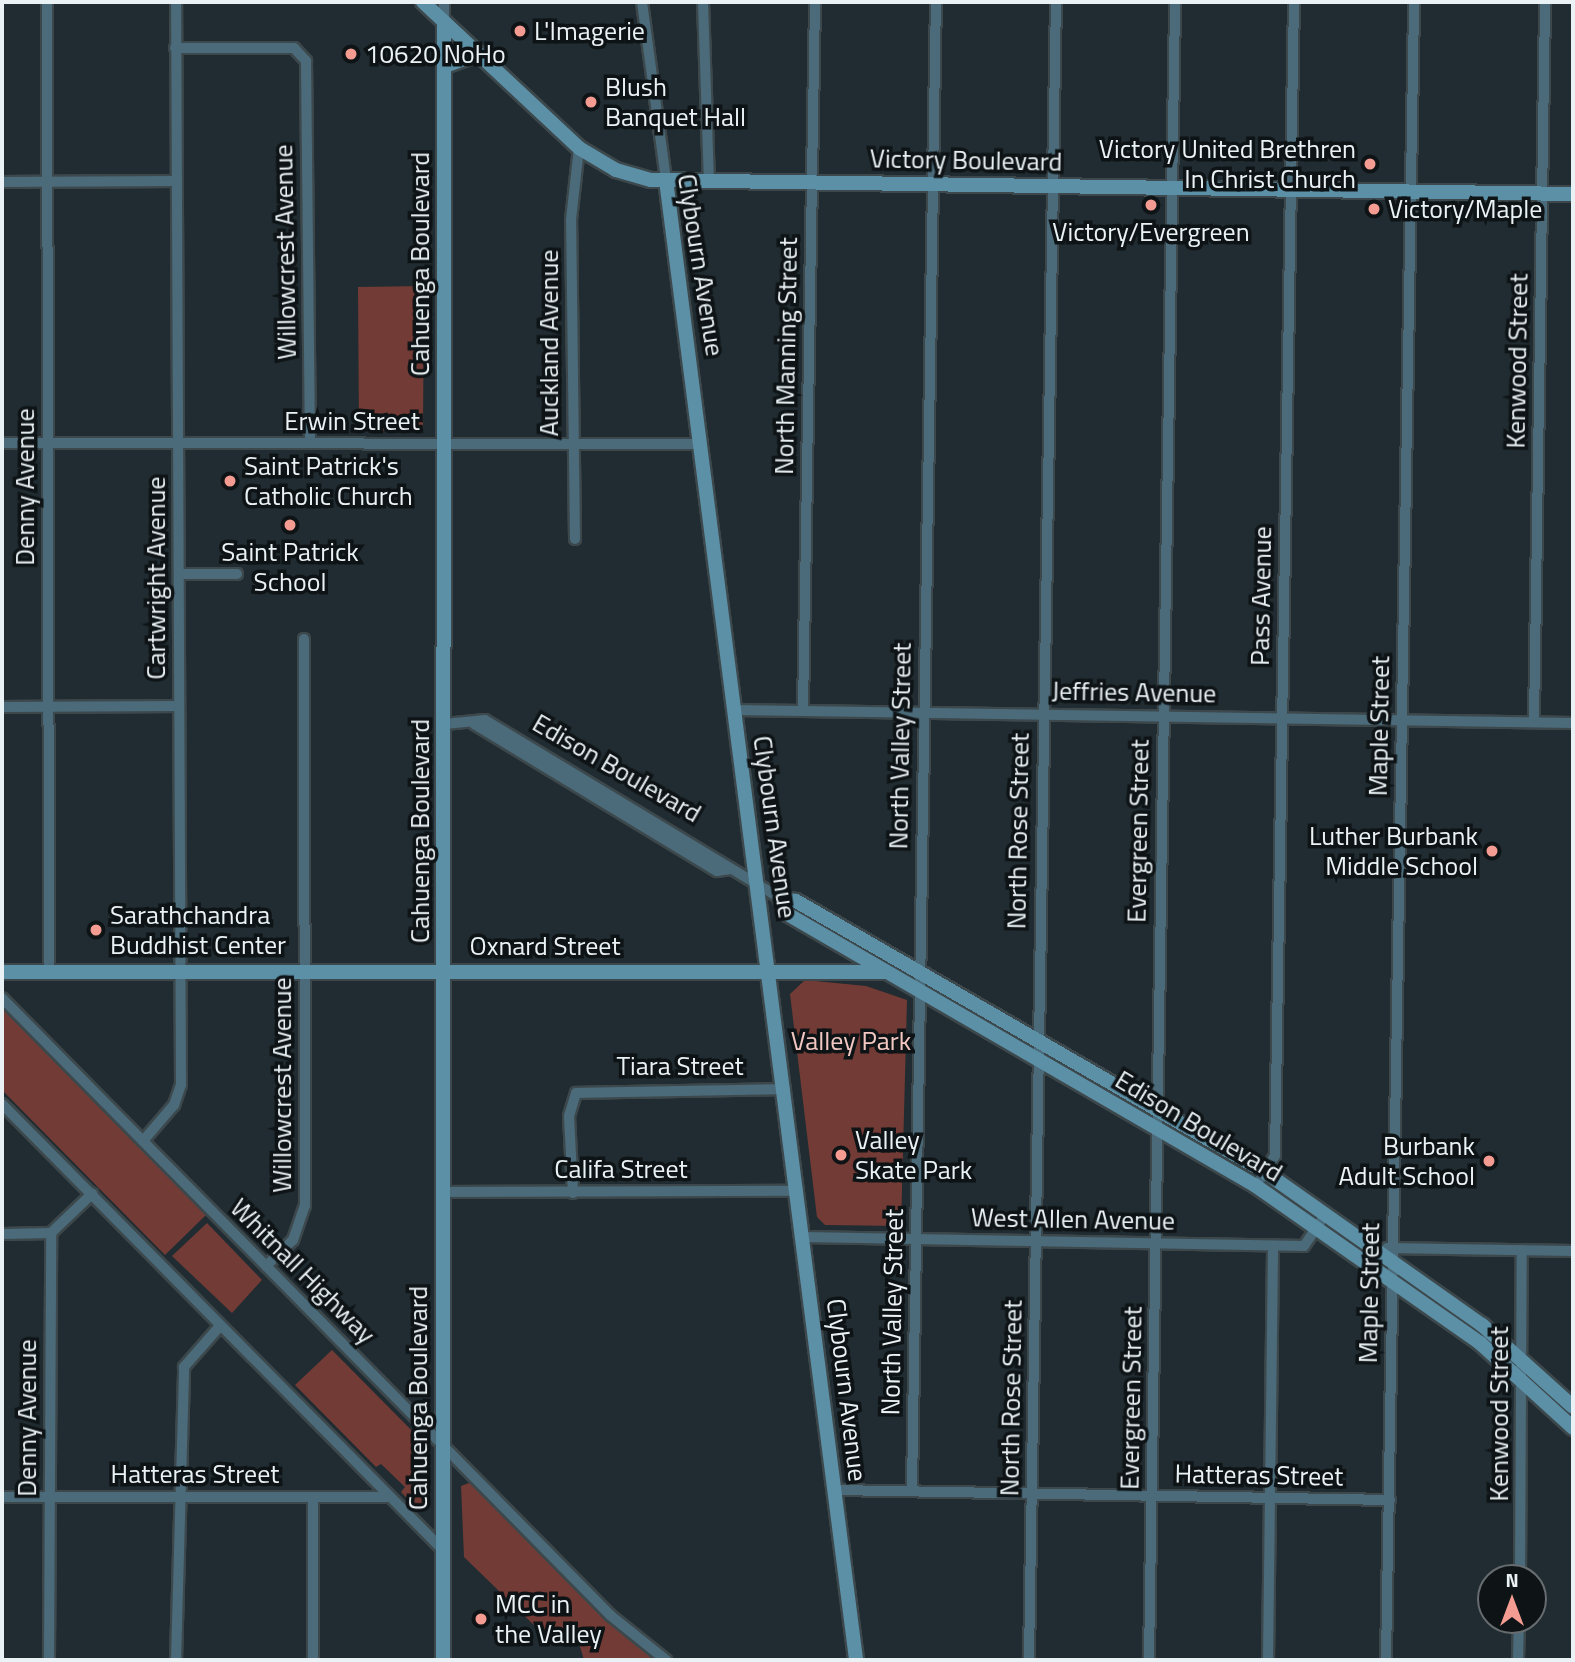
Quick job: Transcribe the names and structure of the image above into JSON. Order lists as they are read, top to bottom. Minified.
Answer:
{"streets":{"main road":["Victory Boulevard","Cahuenga Boulevard","Clybourn Avenue","Edison Boulevard","Oxnard Street"],"street":["Willowcrest Avenue","Auckland Avenue","North Manning Street","Kenwood Street","Erwin Street","Denny Avenue","Cartwright Avenue","Pass Avenue","Jeffries Avenue","Maple Street","North Valley Street","North Rose Street","Evergreen Street","Tiara Street","Califa Street","West Allen Avenue","Whitnall Highway","Hatteras Street"]},"crossings":[["Victory Boulevard","Cahuenga Boulevard"],["Victory Boulevard","Clybourn Avenue"],["Victory Boulevard","Auckland Avenue"],["Victory Boulevard","North Manning Street"],["Victory Boulevard","Kenwood Street"],["Victory Boulevard","Pass Avenue"],["Victory Boulevard","Maple Street"],["Victory Boulevard","North Valley Street"],["Victory Boulevard","North Rose Street"],["Victory Boulevard","Evergreen Street"],["Willowcrest Avenue","Erwin Street"],["Willowcrest Avenue","Cartwright Avenue"],["Willowcrest Avenue","Oxnard Street"],["Willowcrest Avenue","Whitnall Highway"],["Cahuenga Boulevard","Erwin Street"],["Cahuenga Boulevard","Edison Boulevard"],["Cahuenga Boulevard","Oxnard Street"],["Cahuenga Boulevard","Califa Street"],["Cahuenga Boulevard","Whitnall Highway"],["Clybourn Avenue","Erwin Street"],["Clybourn Avenue","Jeffries Avenue"],["Clybourn Avenue","Edison Boulevard"],["Clybourn Avenue","Oxnard Street"],["Clybourn Avenue","Tiara Street"],["Clybourn Avenue","Califa Street"],["Clybourn Avenue","West Allen Avenue"],["Clybourn Avenue","Hatteras Street"],["Auckland Avenue","Erwin Street"],["North Manning Street","Jeffries Avenue"],["Kenwood Street","Jeffries Avenue"],["Kenwood Street","Edison Boulevard"],["Erwin Street","Denny Avenue"],["Erwin Street","Cartwright Avenue"],["Denny Avenue","Oxnard Street"],["Denny Avenue","Hatteras Street"],["Cartwright Avenue","Oxnard Street"],["Cartwright Avenue","Whitnall Highway"],["Pass Avenue","Jeffries Avenue"],["Pass Avenue","Edison Boulevard"],["Jeffries Avenue","Maple Street"],["Jeffries Avenue","North Valley Street"],["Jeffries Avenue","North Rose Street"],["Jeffries Avenue","Evergreen Street"],["Maple Street","Edison Boulevard"],["Maple Street","Hatteras Street"],["North Valley Street","Edison Boulevard"],["North Valley Street","Oxnard Street"],["North Valley Street","West Allen Avenue"],["North Valley Street","Hatteras Street"],["Edison Boulevard","North Rose Street"],["Edison Boulevard","Evergreen Street"],["Edison Boulevard","Oxnard Street"],["Edison Boulevard","West Allen Avenue"],["North Rose Street","West Allen Avenue"],["North Rose Street","Hatteras Street"],["Evergreen Street","West Allen Avenue"],["Evergreen Street","Hatteras Street"],["Tiara Street","Califa Street"]],"parks":["Valley Park"],"places":["L'Imagerie","10620 NoHo","Blush Banquet Hall","Victory United Brethren In Christ Church","Victory/Evergreen","Victory/Maple","Saint Patrick's Catholic Church","Saint Patrick School","Luther Burbank Middle School","Sarathchandra Buddhist Center","Valley Skate Park","Burbank Adult School","MCC in the Valley"],"north":"top"}
